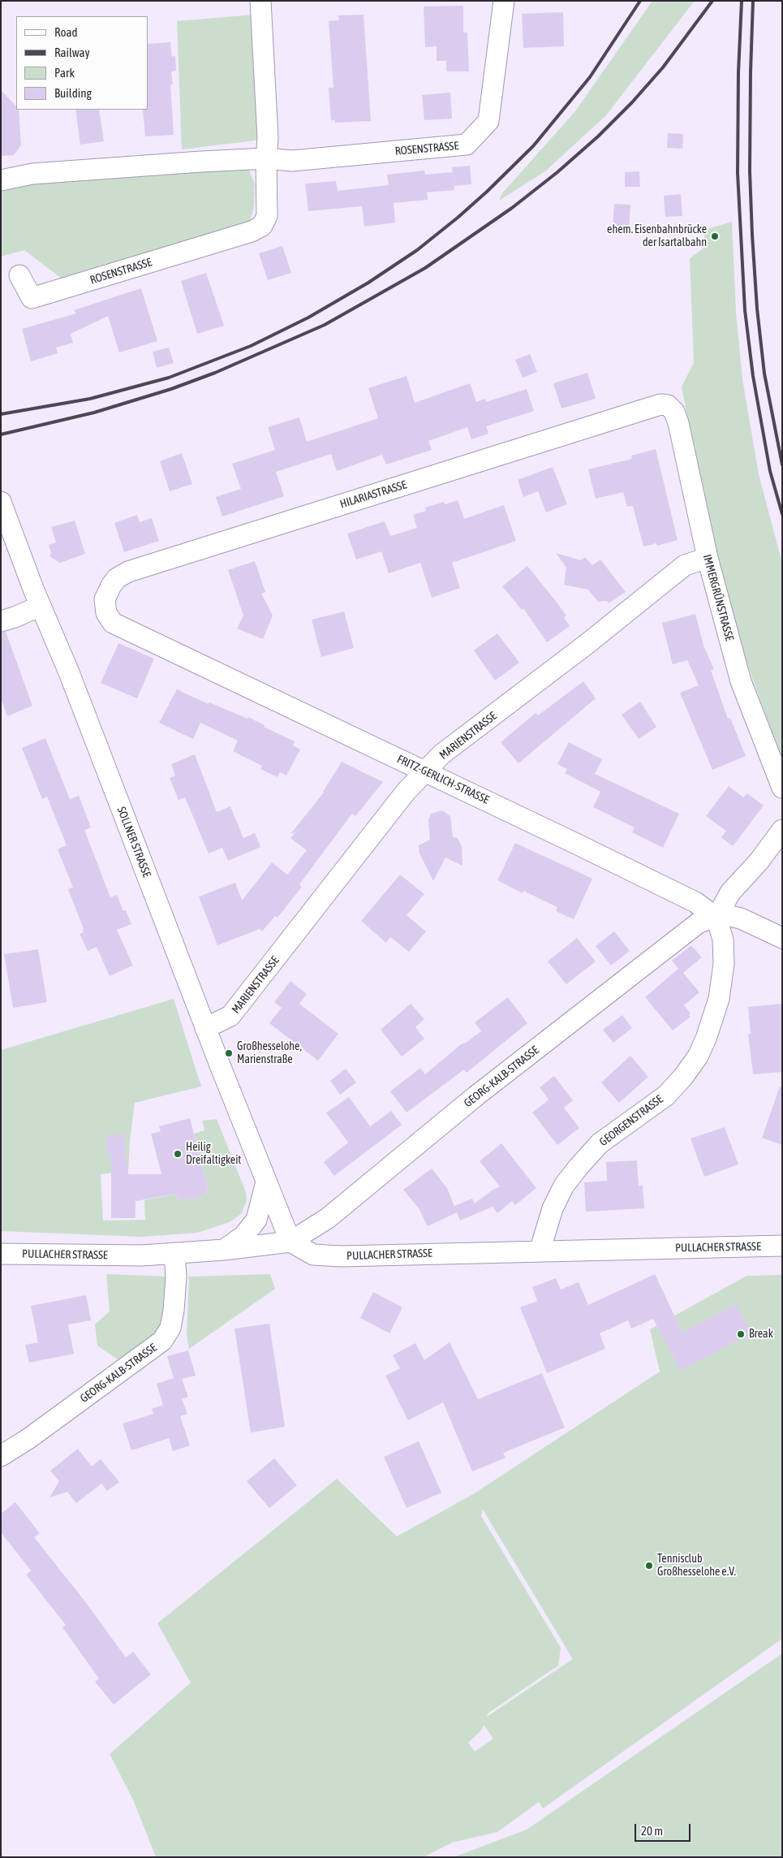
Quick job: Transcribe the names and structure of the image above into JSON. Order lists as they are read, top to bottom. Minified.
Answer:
{"streets":{"street":["ROSENSTRASSE","HILARIASTRASSE","IMMERGRÜNSTRASSE","MARIENSTRASSE","FRITZ-GERLICH-STRASSE","SOLLNER STRASSE","GEORG-KALB-STRASSE","GEORGENSTRASSE","PULLACHER STRASSE"]},"crossings":[["HILARIASTRASSE","IMMERGRÜNSTRASSE"],["HILARIASTRASSE","FRITZ-GERLICH-STRASSE"],["IMMERGRÜNSTRASSE","MARIENSTRASSE"],["MARIENSTRASSE","FRITZ-GERLICH-STRASSE"],["MARIENSTRASSE","SOLLNER STRASSE"],["FRITZ-GERLICH-STRASSE","GEORG-KALB-STRASSE"],["FRITZ-GERLICH-STRASSE","GEORGENSTRASSE"],["SOLLNER STRASSE","GEORG-KALB-STRASSE"],["SOLLNER STRASSE","PULLACHER STRASSE"],["GEORG-KALB-STRASSE","GEORGENSTRASSE"],["GEORG-KALB-STRASSE","PULLACHER STRASSE"],["GEORGENSTRASSE","PULLACHER STRASSE"]],"places":["ehem. Eisenbahnbrücke der Isartalbahn","Großhesselohe, Marienstraße","Heilig Dreifaltigkeit","Break","Tennisclub Großhesselohe e.V."],"legend":["Road","Railway","Park","Building"],"scale_bar":"20 m"}
